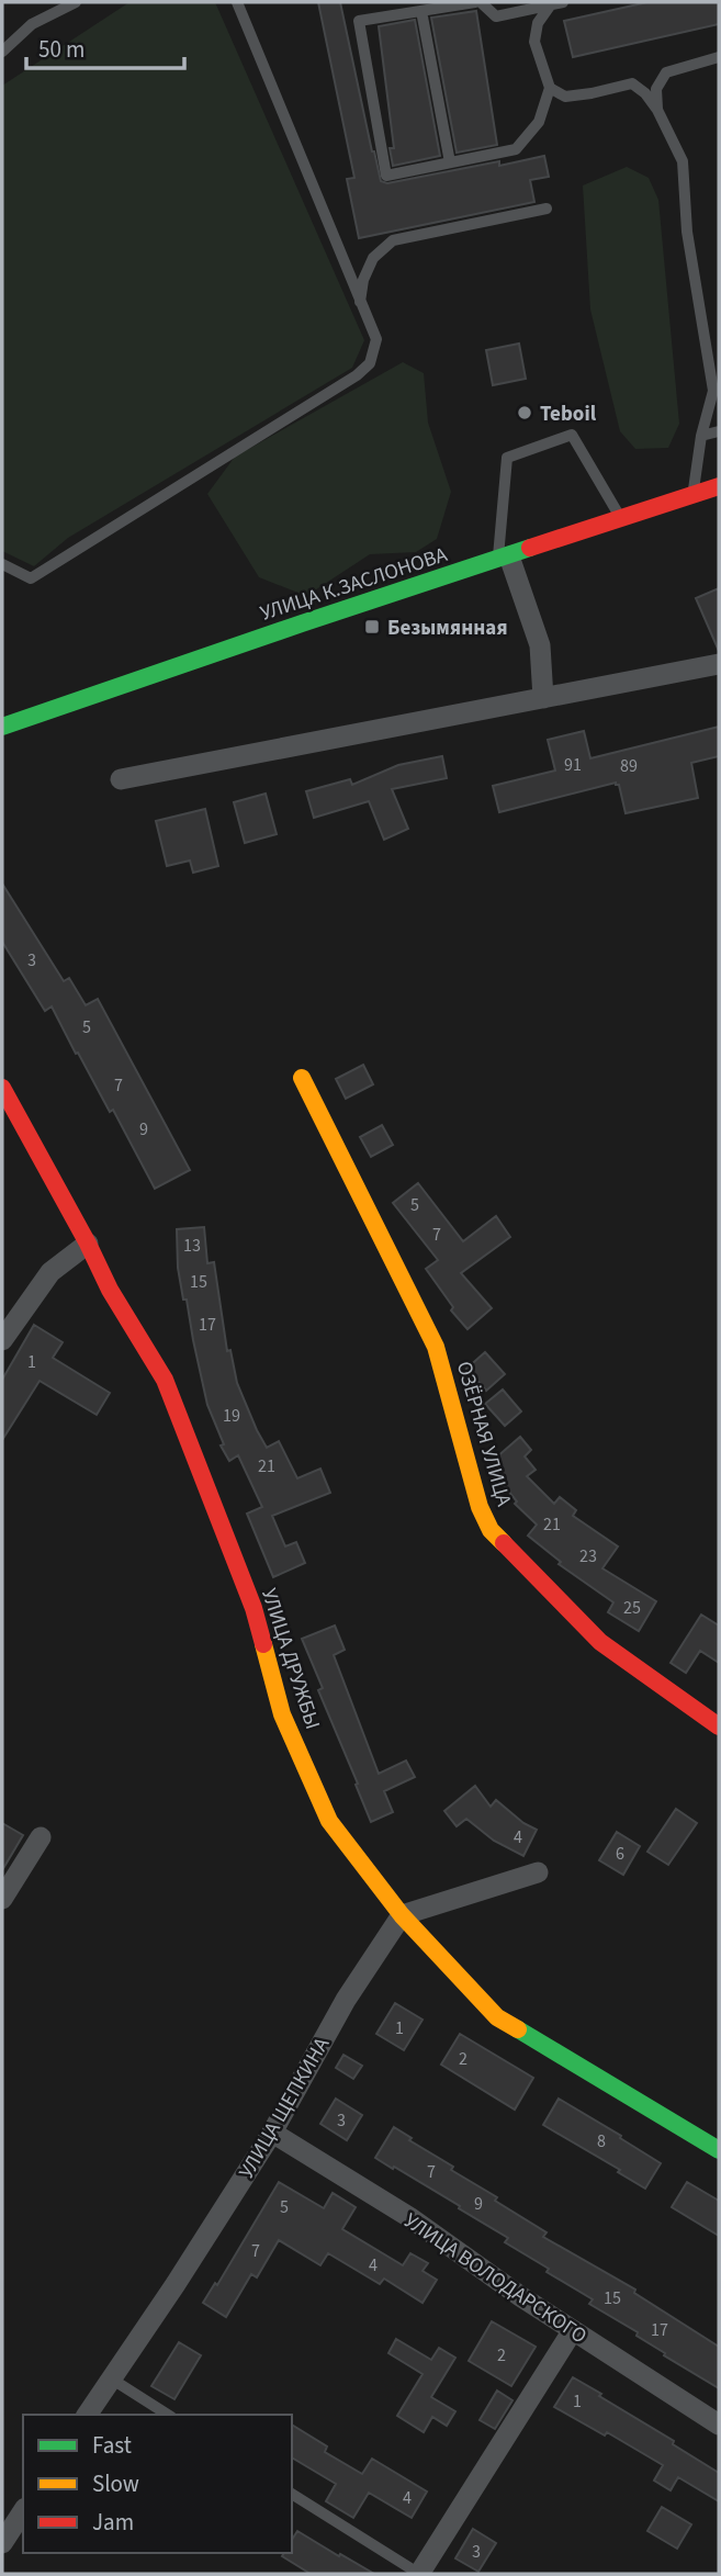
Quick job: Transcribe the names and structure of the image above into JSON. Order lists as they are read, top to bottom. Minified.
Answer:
{"streets":{"street":["УЛИЦА К.ЗАСЛОНОВА","ОЗЁРНАЯ УЛИЦА","УЛИЦА ДРУЖБЫ","УЛИЦА ЩЕПКИНА","УЛИЦА ВОЛОДАРСКОГО"]},"crossings":[["УЛИЦА ДРУЖБЫ","УЛИЦА ЩЕПКИНА"],["УЛИЦА ЩЕПКИНА","УЛИЦА ВОЛОДАРСКОГО"]],"places":{"other":["Teboil"],"transit":["Безымянная"]},"house_numbers":["91","89","3","5","7","9","5","7","13","15","17","1","19","21","21","23","25","4","6","1","2","3","8","7","9","5","7","4","15","17","2","1","4","3"],"legend":["Fast","Slow","Jam"],"scale_bar":"50 m"}
